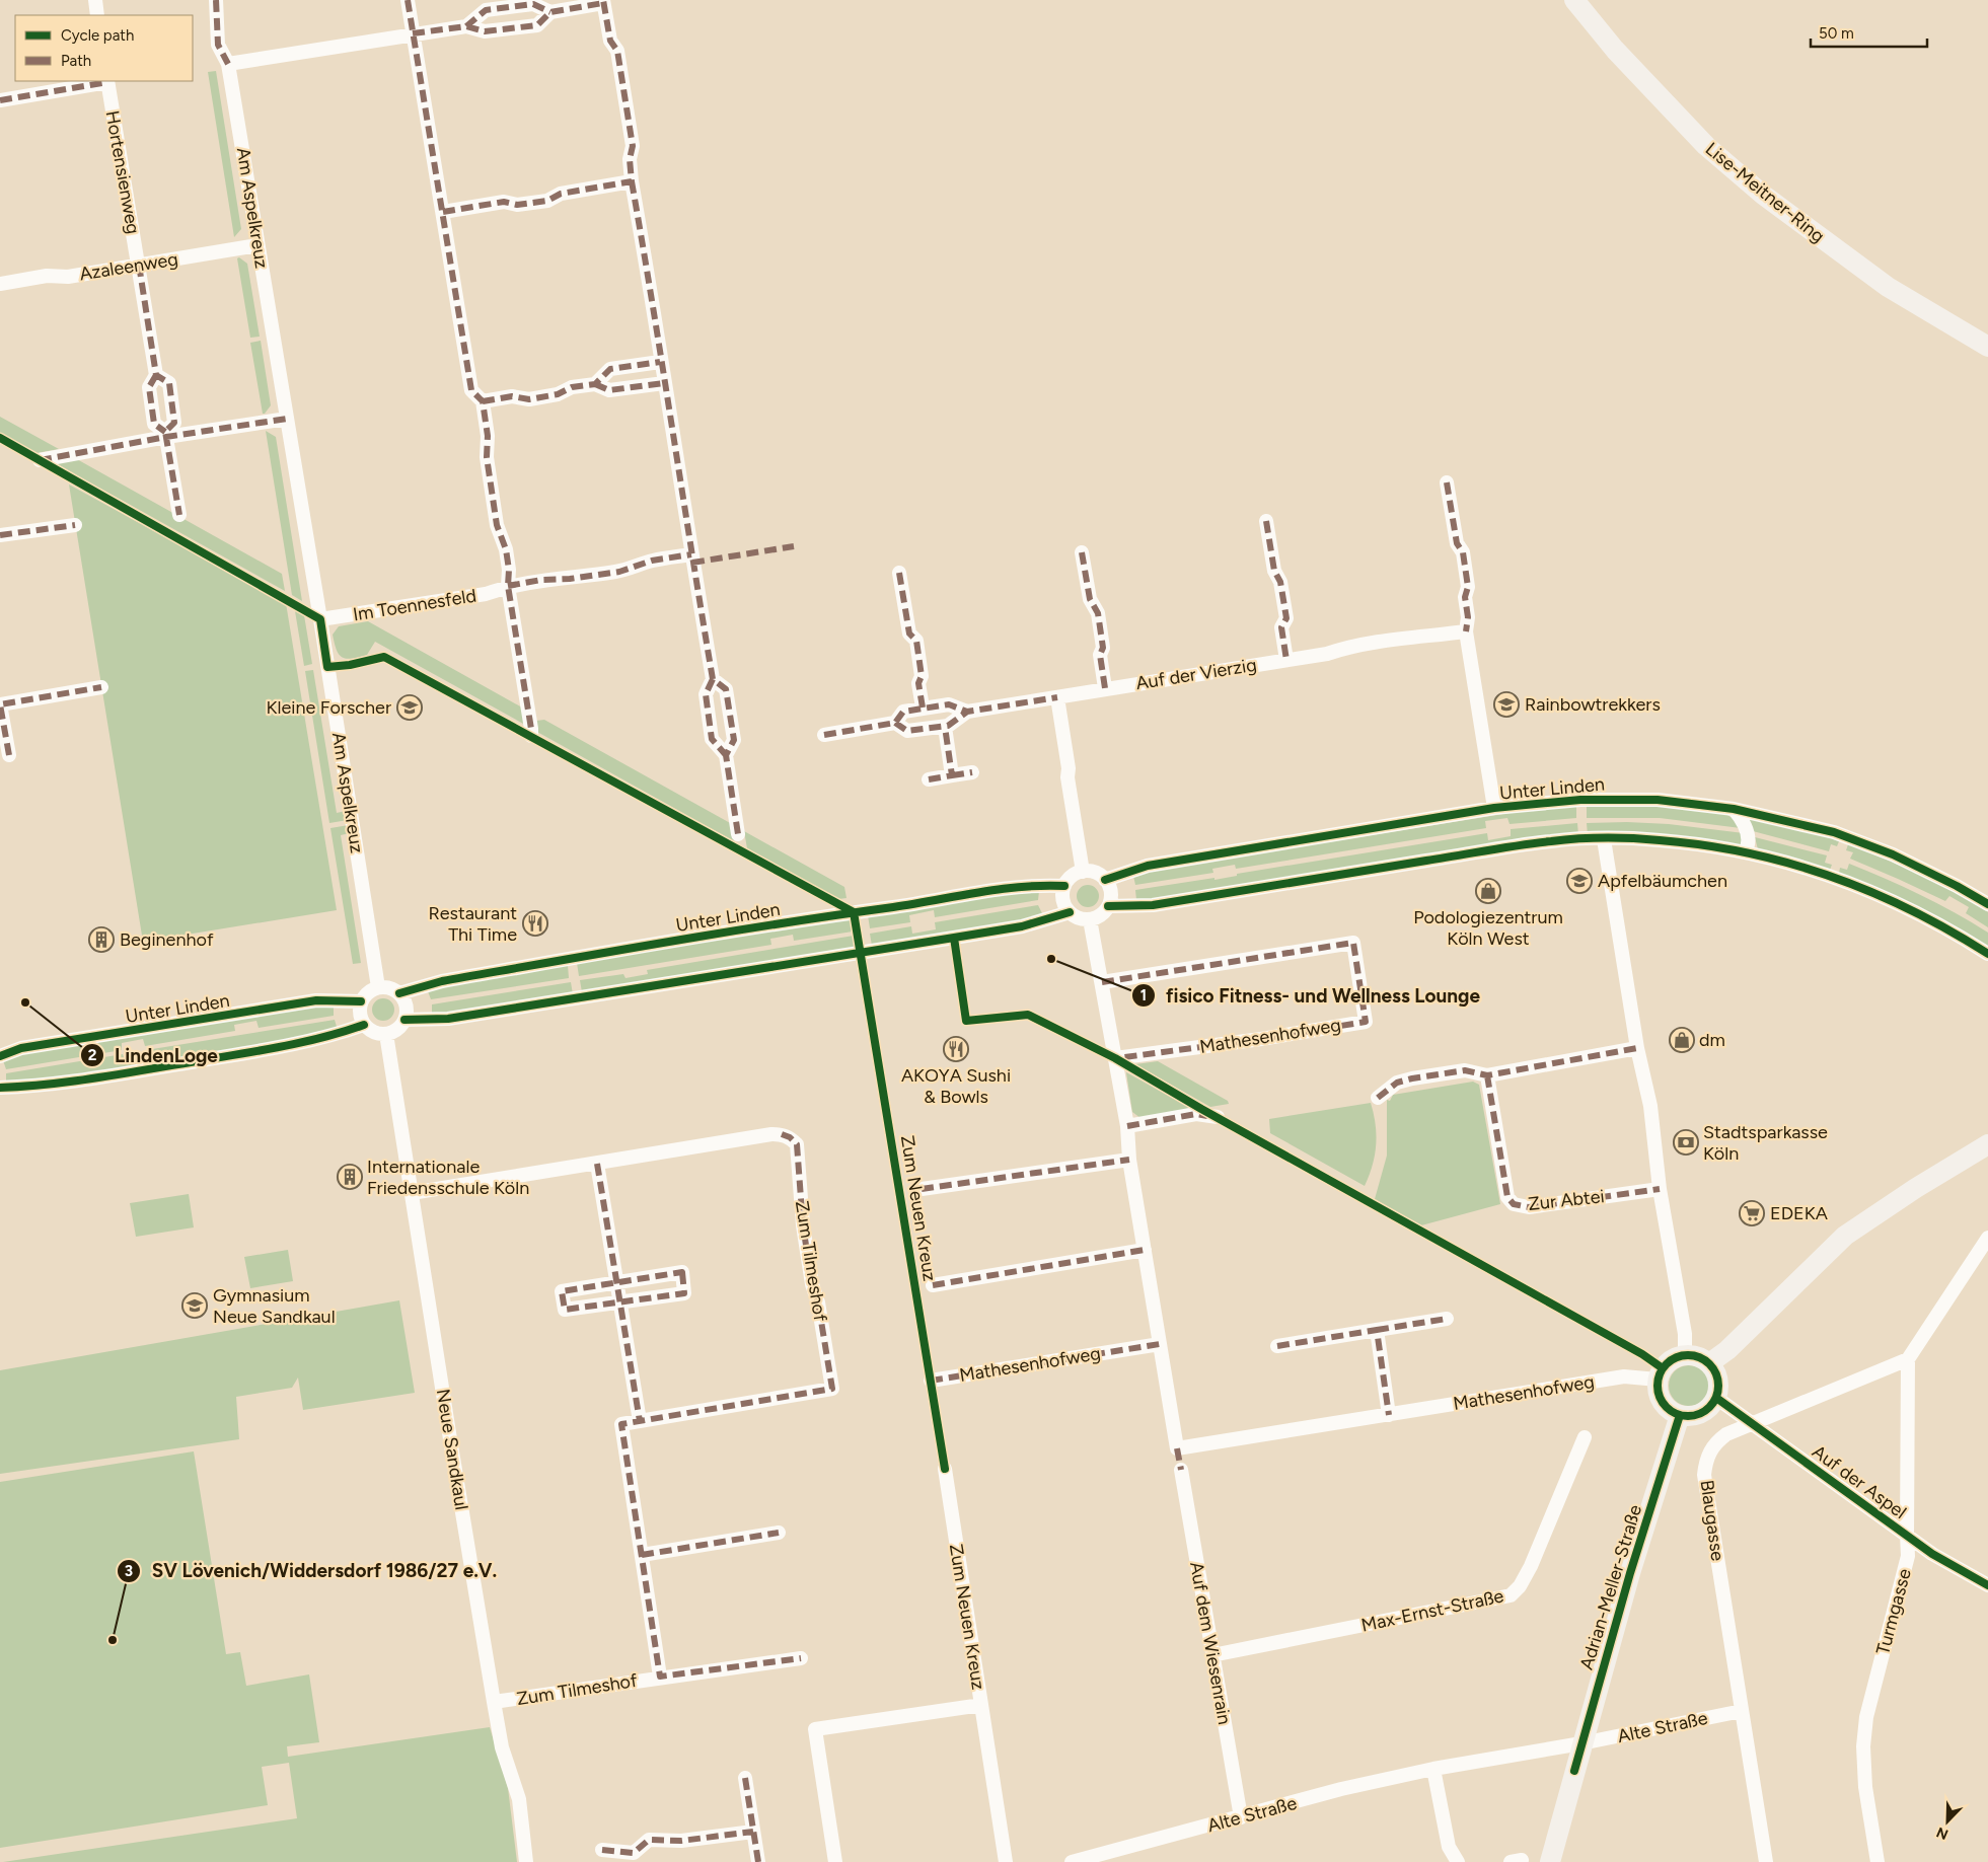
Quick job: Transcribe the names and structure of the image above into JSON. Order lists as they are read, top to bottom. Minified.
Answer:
{"streets":{"street":["Hortensienweg","Lise-Meitner-Ring","Am Aspelkreuz","Azaleenweg","Im Toennesfeld","Auf der Vierzig","Unter Linden","Mathesenhofweg","Zur Abtei","Zum Neuen Kreuz","Zum Tilmeshof","Neue Sandkaul","Auf der Aspel","Blaugasse","Adrian-Meller-Straße","Max-Ernst-Straße","Turmgasse","Auf dem Wiesenrain","Alte Straße"]},"crossings":[["Hortensienweg","Azaleenweg"],["Am Aspelkreuz","Azaleenweg"],["Am Aspelkreuz","Im Toennesfeld"],["Am Aspelkreuz","Unter Linden"],["Am Aspelkreuz","Neue Sandkaul"],["Unter Linden","Mathesenhofweg"],["Unter Linden","Neue Sandkaul"],["Mathesenhofweg","Auf der Aspel"],["Mathesenhofweg","Adrian-Meller-Straße"],["Zum Tilmeshof","Neue Sandkaul"],["Auf der Aspel","Blaugasse"],["Auf der Aspel","Adrian-Meller-Straße"],["Auf der Aspel","Turmgasse"],["Blaugasse","Turmgasse"],["Blaugasse","Alte Straße"],["Adrian-Meller-Straße","Alte Straße"],["Max-Ernst-Straße","Auf dem Wiesenrain"],["Auf dem Wiesenrain","Alte Straße"]],"places":{"school or university":["Rainbowtrekkers","Kleine Forscher","Apfelbäumchen","Gymnasium Neue Sandkaul"],"shop":["Podologiezentrum Köln West","dm"],"restaurant":["Restaurant Thi Time","AKOYA Sushi & Bowls"],"building":["Beginenhof","Internationale Friedensschule Köln"],"other":["fisico Fitness- und Wellness Lounge","LindenLoge","SV Lövenich/Widdersdorf 1986/27 e.V."],"bank":["Stadtsparkasse Köln"],"supermarket":["EDEKA"]},"legend":["Cycle path","Path"],"scale_bar":"50 m","north":"bottom left"}
